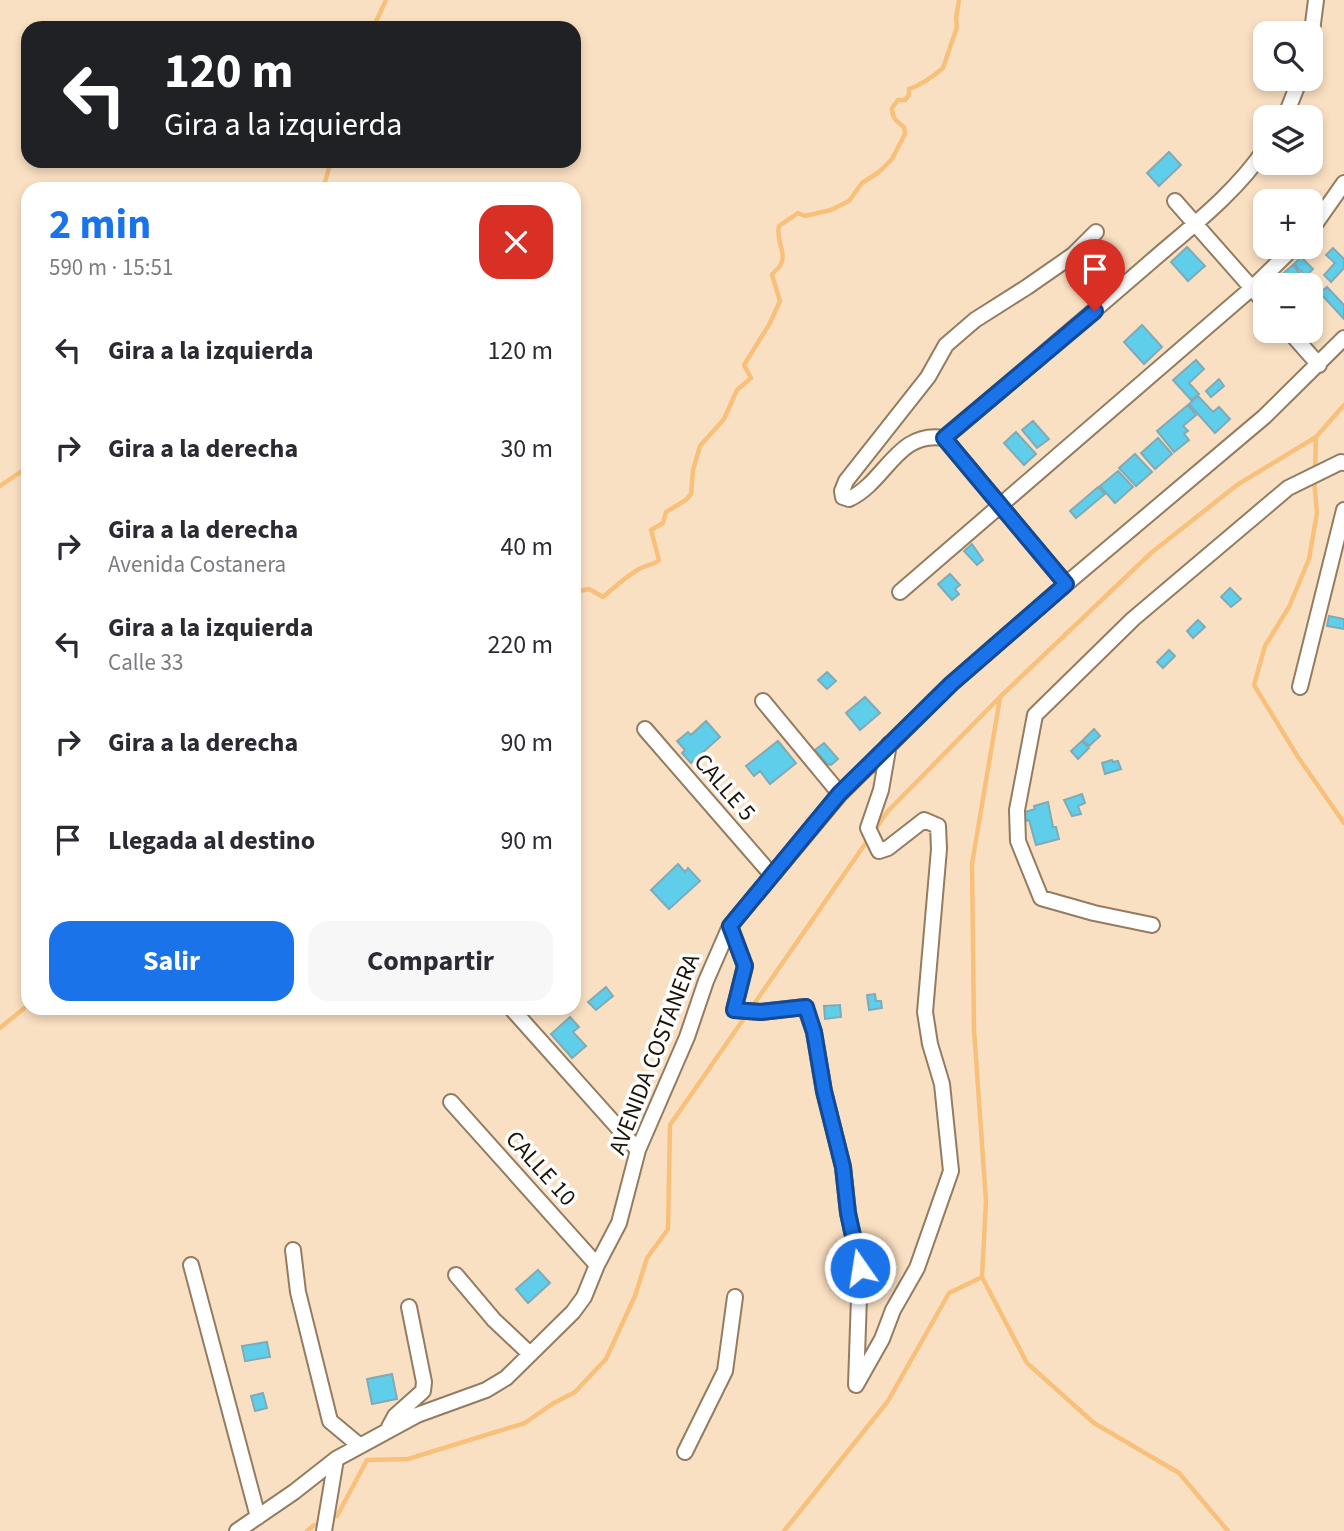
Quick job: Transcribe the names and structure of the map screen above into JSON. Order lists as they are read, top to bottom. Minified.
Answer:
{"streets":{"street":["CALLE 5","AVENIDA COSTANERA","CALLE 10"]},"crossings":[["CALLE 5","AVENIDA COSTANERA"],["AVENIDA COSTANERA","CALLE 10"]],"page":{"map_buttons":["+","−"],"turn":["120 m","Gira a la izquierda"],"heading":["2 min","590 m · 15:51"],"list":[{"name":"Gira a la izquierda","value":"120 m"},{"name":"Gira a la derecha","value":"30 m"},{"name":"Gira a la derecha","note":"Avenida Costanera","value":"40 m"},{"name":"Gira a la izquierda","note":"Calle 33","value":"220 m"},{"name":"Gira a la derecha","value":"90 m"},{"name":"Llegada al destino","value":"90 m"}],"buttons":["Salir","Compartir"]}}
